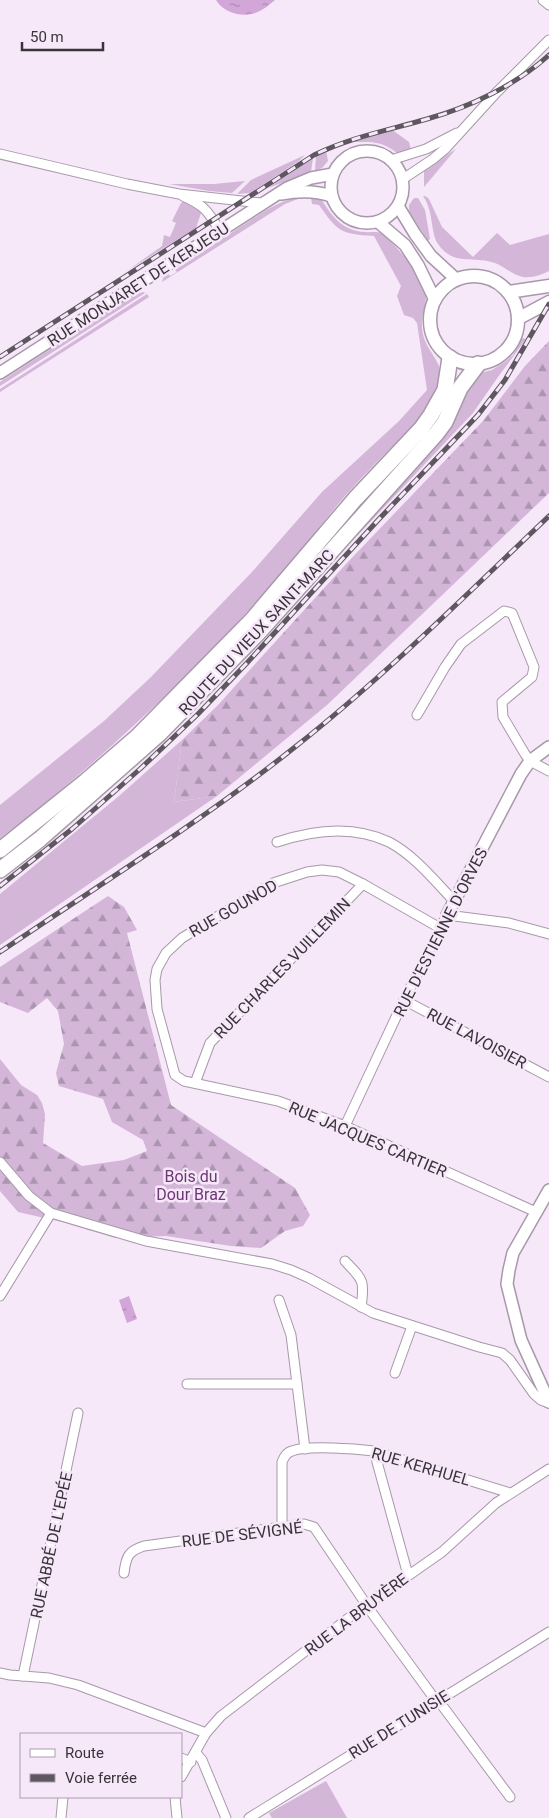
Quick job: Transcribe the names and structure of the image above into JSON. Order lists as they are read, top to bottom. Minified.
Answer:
{"streets":{"highway":["ROUTE DU VIEUX SAINT-MARC"],"street":["RUE MONJARET DE KERJEGU","RUE GOUNOD","RUE D'ESTIENNE D'ORVES","RUE CHARLES VUILLEMIN","RUE LAVOISIER","RUE JACQUES CARTIER","RUE KERHUEL","RUE DE SÉVIGNÉ","RUE ABBÉ DE L'EPÉE","RUE LA BRUYÈRE","RUE DE TUNISIE"]},"crossings":[["RUE GOUNOD","RUE D'ESTIENNE D'ORVES"],["RUE GOUNOD","RUE CHARLES VUILLEMIN"],["RUE GOUNOD","RUE JACQUES CARTIER"],["RUE D'ESTIENNE D'ORVES","RUE LAVOISIER"],["RUE D'ESTIENNE D'ORVES","RUE JACQUES CARTIER"],["RUE CHARLES VUILLEMIN","RUE JACQUES CARTIER"],["RUE KERHUEL","RUE DE SÉVIGNÉ"],["RUE KERHUEL","RUE LA BRUYÈRE"],["RUE DE SÉVIGNÉ","RUE LA BRUYÈRE"]],"parks":["Bois du Dour Braz"],"legend":["Route","Voie ferrée"],"scale_bar":"50 m"}
